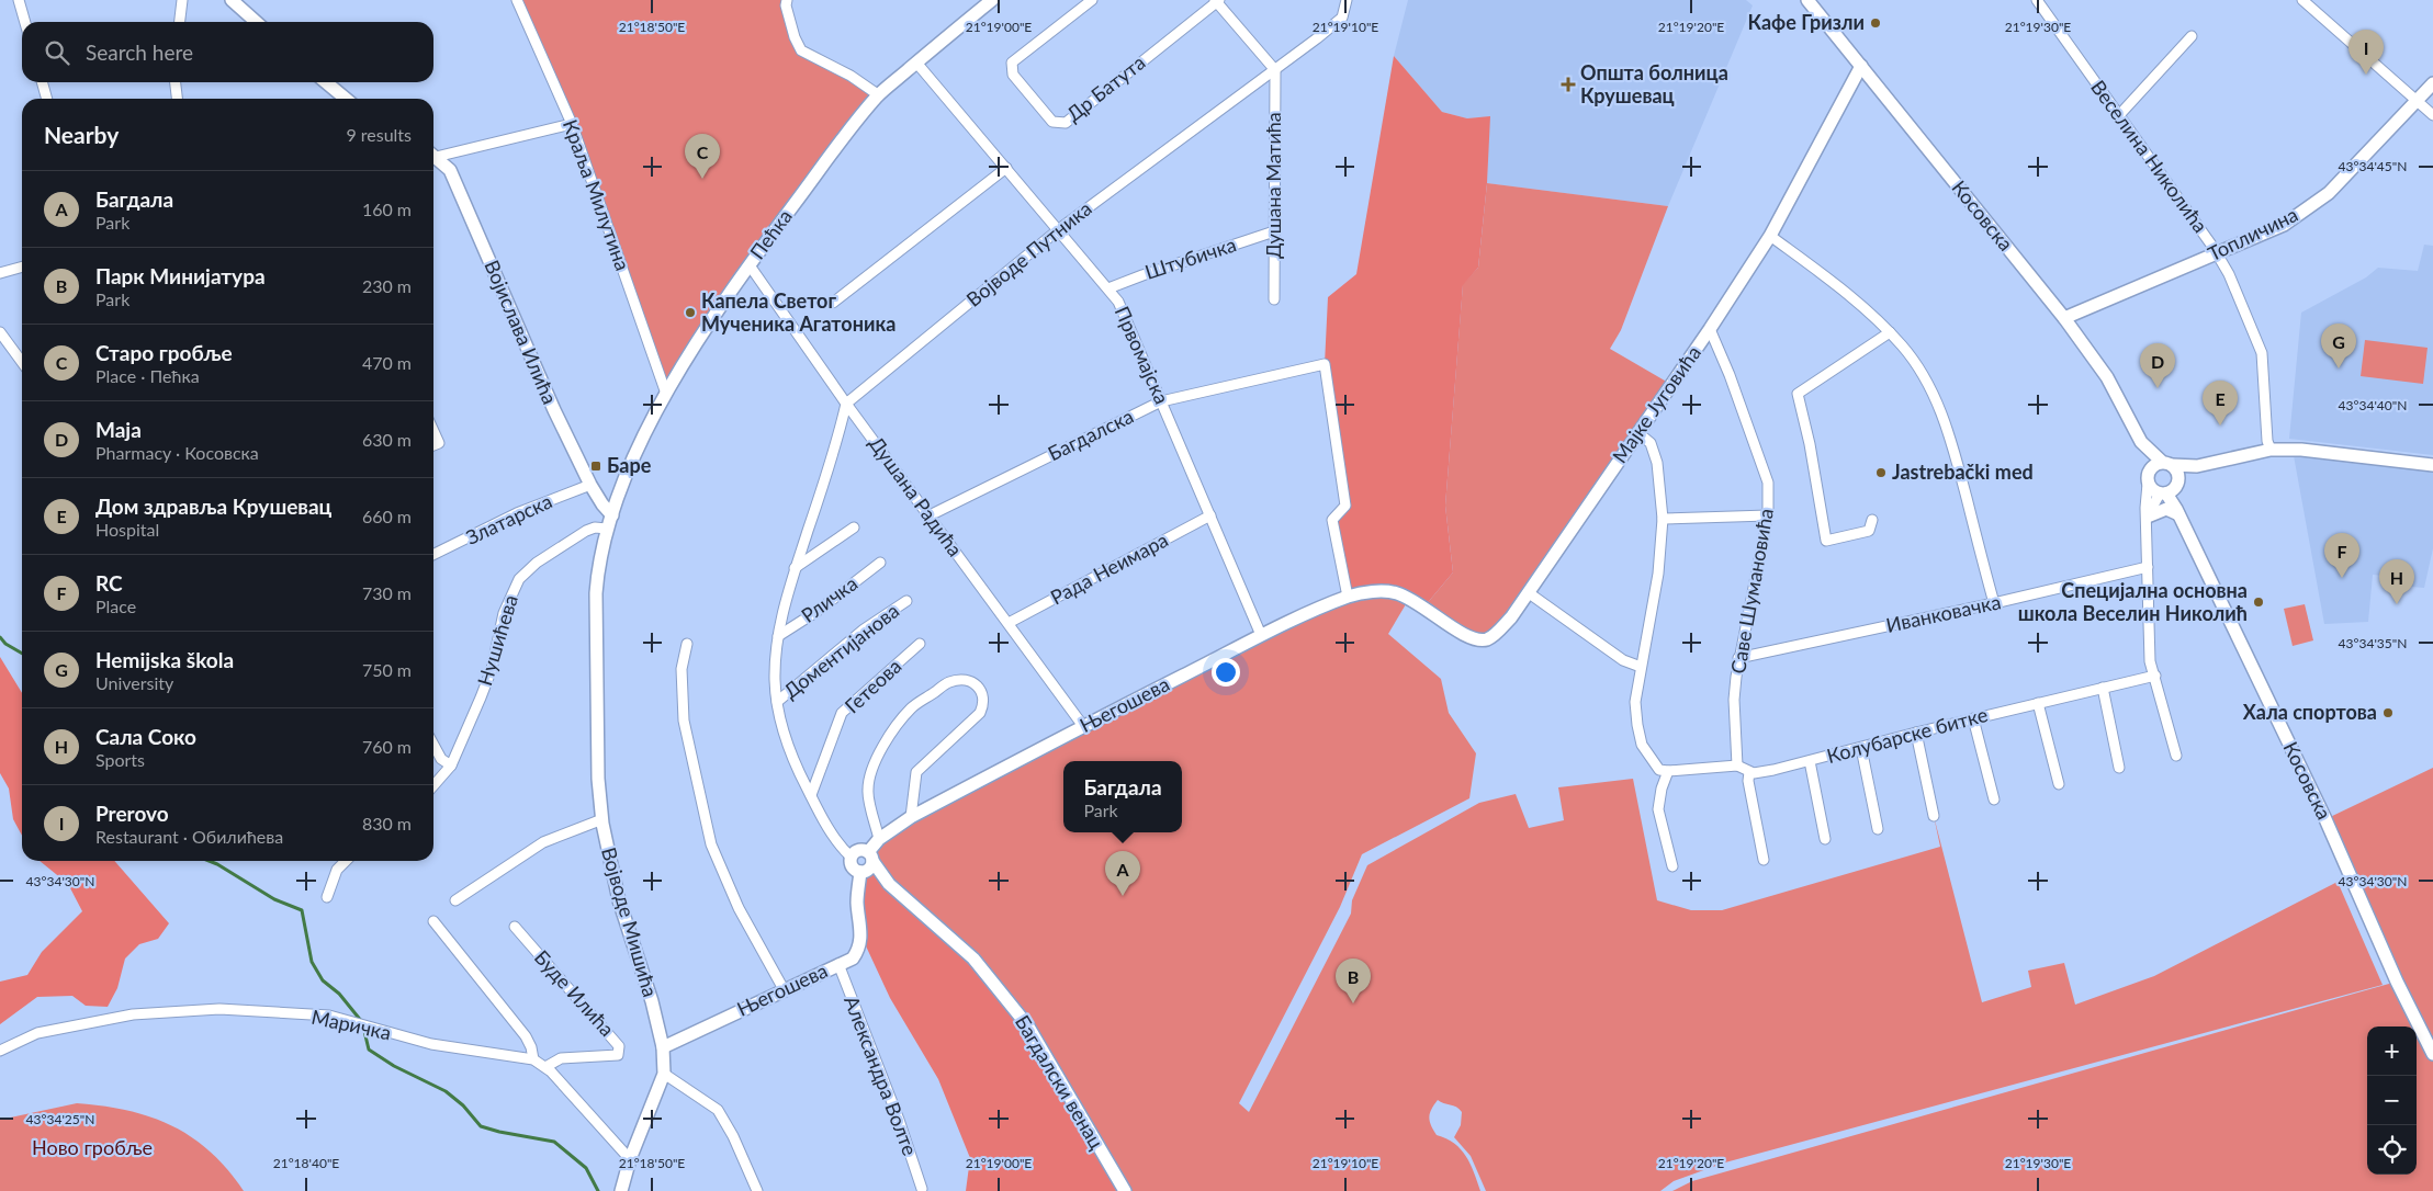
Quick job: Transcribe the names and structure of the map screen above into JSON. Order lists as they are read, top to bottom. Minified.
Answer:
{"streets":{"street":["Др Батута","Веселина Николића","Душана Матића","Краља Милутина","Косовска","Пећка","Топличина","Војводе Путника","Штубичка","Војислава Илића","Првомајска","Мајке Југовића","Багдалска","Душана Радића","Златарска","Рада Неимара","Саве Шумановића","Рличка","Иванковачка","Нушићева","Доментијанова","Гетеова","Његошева","Колубарске битке","Војводе Мишића","Буде Илића","Маричка","Александра Волте","Багдалски венац"]},"crossings":[["Др Батута","Душана Матића"],["Др Батута","Војводе Путника"],["Веселина Николића","Топличина"],["Душана Матића","Војводе Путника"],["Душана Матића","Штубичка"],["Краља Милутина","Пећка"],["Косовска","Топличина"],["Косовска","Мајке Југовића"],["Пећка","Војислава Илића"],["Пећка","Првомајска"],["Пећка","Душана Радића"],["Пећка","Војводе Мишића"],["Војводе Путника","Првомајска"],["Војводе Путника","Душана Радића"],["Штубичка","Првомајска"],["Војислава Илића","Златарска"],["Војислава Илића","Војводе Мишића"],["Првомајска","Багдалска"],["Првомајска","Рада Неимара"],["Првомајска","Његошева"],["Мајке Југовића","Саве Шумановића"],["Мајке Југовића","Његошева"],["Багдалска","Душана Радића"],["Багдалска","Његошева"],["Душана Радића","Рада Неимара"],["Душана Радића","Његошева"],["Саве Шумановића","Иванковачка"],["Нушићева","Војводе Мишића"],["Његошева","Војводе Мишића"],["Његошева","Александра Волте"],["Његошева","Багдалски венац"],["Војводе Мишића","Маричка"],["Буде Илића","Маричка"]],"parks":["Ново гробље"],"places":{"other":["Кафе Гризли","Капела Светог Мученика Агатоника","Jastrebački med","Специјална основна школа Веселин Николић","Хала спортова"],"health":["Општа болница Крушевац"],"transit":["Баре"]},"page":{"search":"Search here","pins":["I","C","G","D","E","F","H","A","B"],"heading":["Nearby","9 results"],"list":[{"mark":"A","name":"Багдала","note":"Park","value":"160 m"},{"mark":"B","name":"Парк Минијатура","note":"Park","value":"230 m"},{"mark":"C","name":"Старо гробље","note":"Place · Пећка","value":"470 m"},{"mark":"D","name":"Маја","note":"Pharmacy · Косовска","value":"630 m"},{"mark":"E","name":"Дом здравља Крушевац","note":"Hospital","value":"660 m"},{"mark":"F","name":"RC","note":"Place","value":"730 m"},{"mark":"G","name":"Hemijska škola","note":"University","value":"750 m"},{"mark":"H","name":"Сала Соко","note":"Sports","value":"760 m"},{"mark":"I","name":"Prerovo","note":"Restaurant · Обилићева","value":"830 m"}],"popup":["Багдала","Park"],"map_buttons":["+","−"]},"coordinates":["21°18'50\"E","21°19'00\"E","21°19'10\"E","21°19'20\"E","21°19'30\"E","43°34'45\"N","43°34'40\"N","43°34'35\"N","43°34'30\"N","43°34'25\"N","21°18'40\"E"]}
